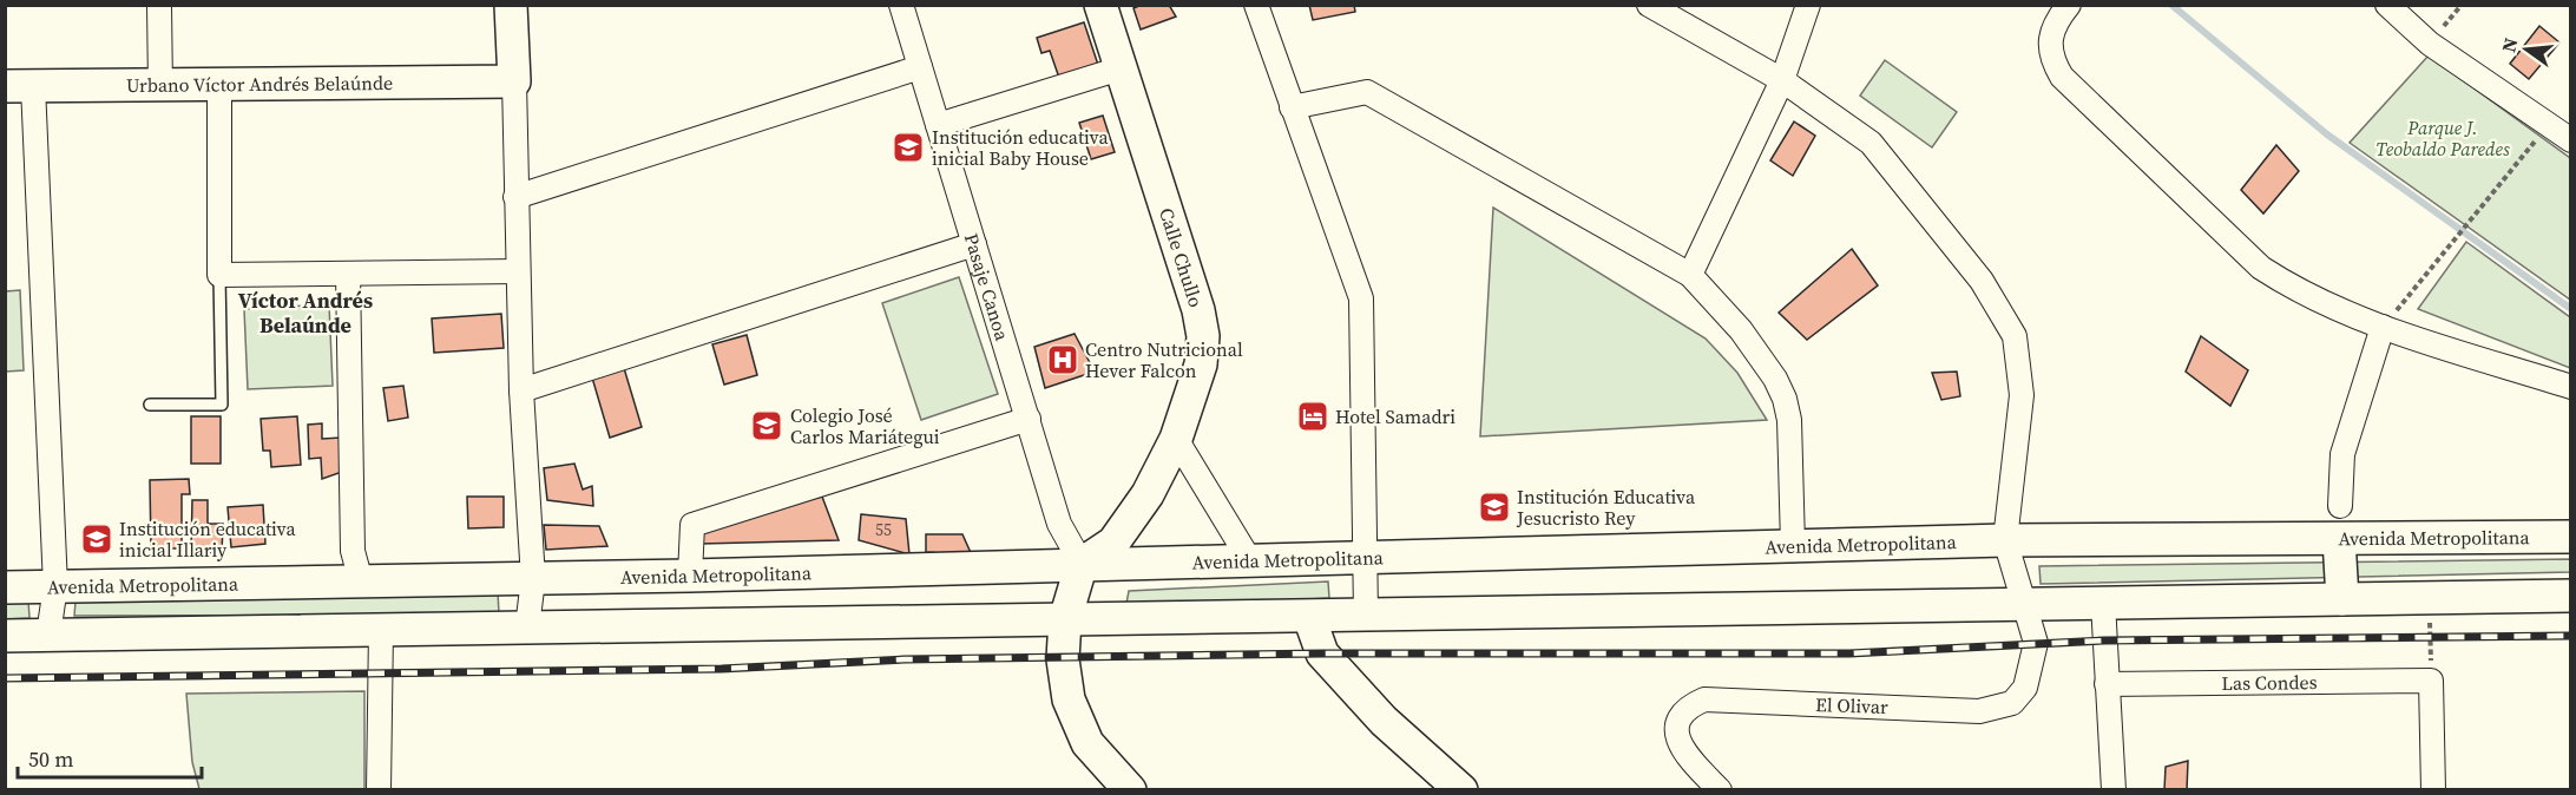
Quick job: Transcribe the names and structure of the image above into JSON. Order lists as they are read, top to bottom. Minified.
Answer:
{"streets":{"main road":["Urbano Víctor Andrés Belaúnde","Calle Chullo","Avenida Metropolitana"],"street":["Pasaje Canoa","Las Condes","El Olivar"]},"crossings":[["Calle Chullo","Pasaje Canoa"],["Calle Chullo","Avenida Metropolitana"],["Pasaje Canoa","Avenida Metropolitana"],["Avenida Metropolitana","El Olivar"]],"districts":["Víctor Andrés Belaúnde"],"parks":["Parque J. Teobaldo Paredes"],"places":{"school or university":["Institución educativa inicial Baby House","Colegio José Carlos Mariátegui","Institución Educativa Jesucristo Rey","Institución educativa inicial Illariy"],"hospital":["Centro Nutricional Hever Falcon"],"hotel":["Hotel Samadri"]},"house_numbers":["55"],"scale_bar":"50 m","north":"left"}
